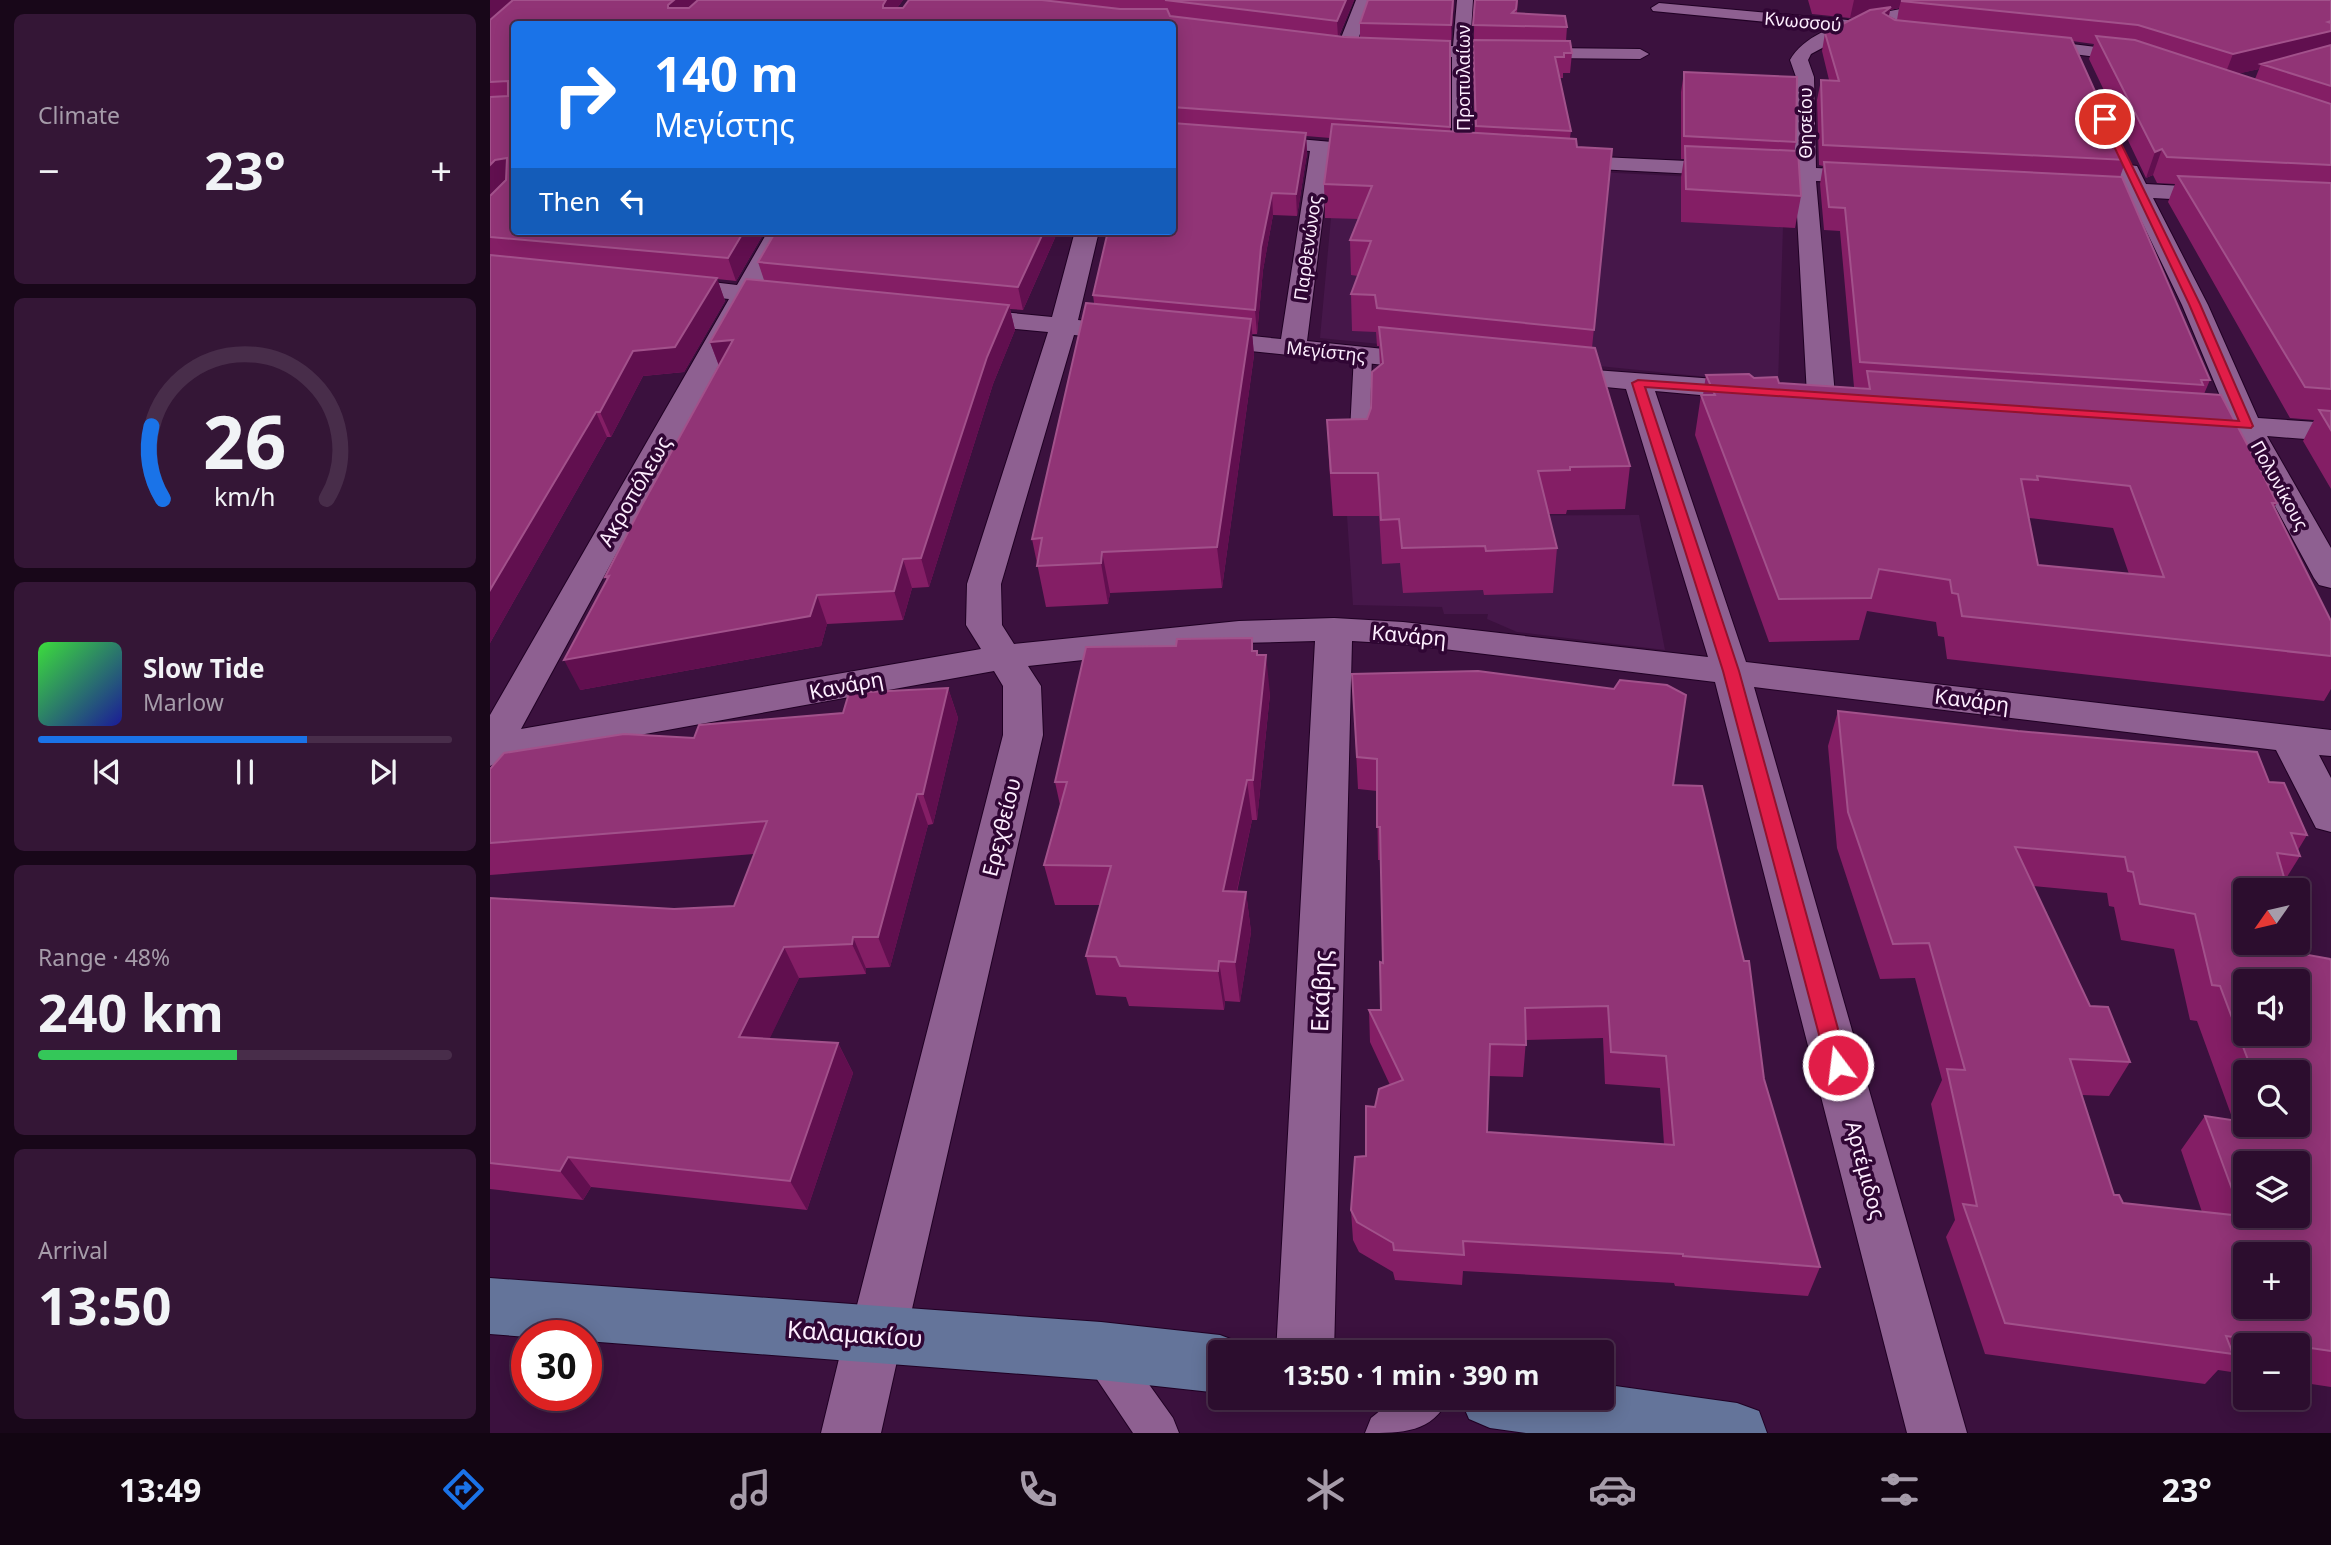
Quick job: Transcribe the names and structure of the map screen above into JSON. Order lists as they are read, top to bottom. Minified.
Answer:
{"streets":{"main road":["Καλαμακίου"],"street":["Κνωσσού","Προπυλαίων","Θησείου","Παρθενώνος","Μεγίστης","Πολυνίκους","Ακροπόλεως","Κανάρη","Ερεχθείου","Εκάβης","Αρτέμιδος"]},"crossings":[["Κνωσσού","Θησείου"],["Παρθενώνος","Μεγίστης"],["Μεγίστης","Ερεχθείου"],["Ακροπόλεως","Κανάρη"],["Κανάρη","Ερεχθείου"],["Κανάρη","Εκάβης"],["Κανάρη","Αρτέμιδος"],["Ερεχθείου","Καλαμακίου"]],"north":"bottom left","page":{"tile":["Climate",["Range · 48%","240 km"],["Arrival","13:50"]],"turn":["140 m","Μεγίστης"],"heat":["−","23°","+"],"then":"Then","song":["Slow Tide","Marlow"],"map_buttons":["+","−"],"limit":"30","trip":"13:50 · 1 min · 390 m","tabs":["13:49","23°"],"gauge":["26","km/h"]}}
